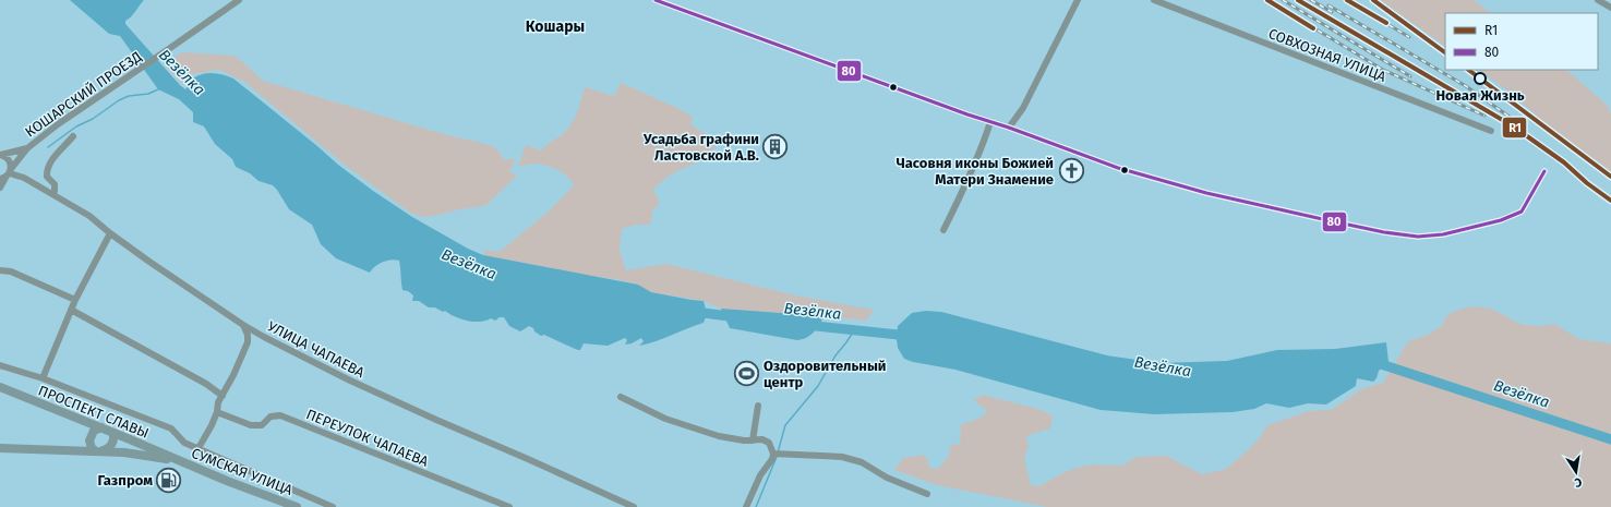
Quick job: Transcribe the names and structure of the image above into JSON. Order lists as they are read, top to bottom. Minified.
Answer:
{"streets":{"main road":["ПРОСПЕКТ СЛАВЫ","СУМСКАЯ УЛИЦА"],"street":["СОВХОЗНАЯ УЛИЦА","КОШАРСКИЙ ПРОЕЗД","УЛИЦА ЧАПАЕВА","ПЕРЕУЛОК ЧАПАЕВА"]},"crossings":[["КОШАРСКИЙ ПРОЕЗД","УЛИЦА ЧАПАЕВА"],["ПРОСПЕКТ СЛАВЫ","СУМСКАЯ УЛИЦА"]],"districts":["Кошары"],"water":["Везёлка"],"places":{"other":["Новая Жизнь"],"building":["Усадьба графини Ластовской А.В."],"church":["Часовня иконы Божией Матери Знамение"],"sports":["Оздоровительный центр"],"fuel station":["Газпром"]},"lines":["transit line R1","transit line 80"],"legend":["R1","80"],"north":"bottom"}
